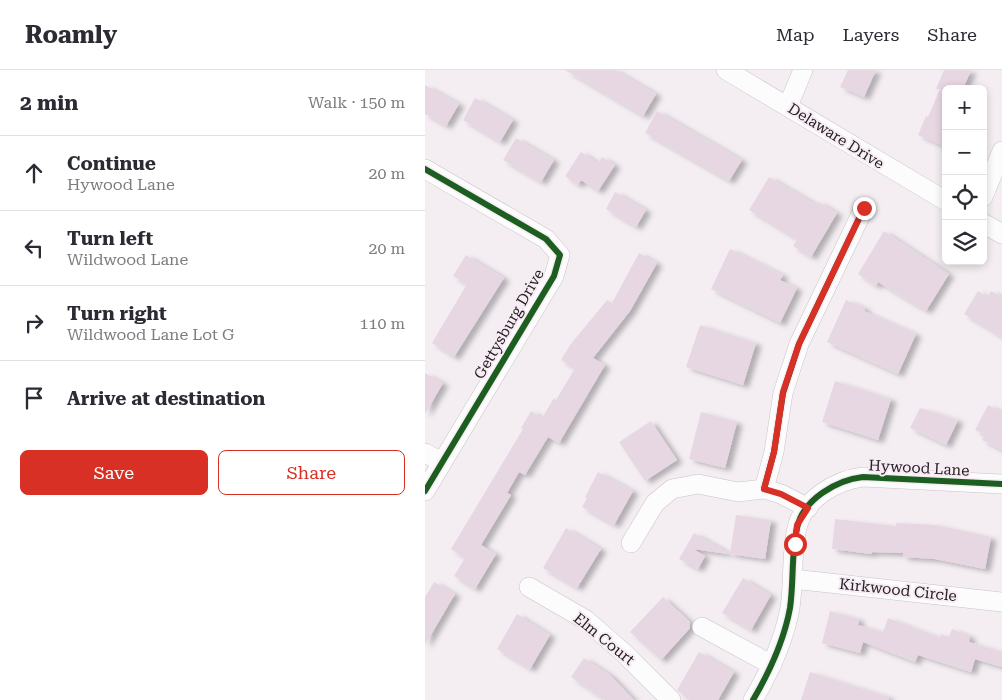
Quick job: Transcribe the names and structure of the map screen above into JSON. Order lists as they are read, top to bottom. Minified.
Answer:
{"streets":{"street":["Delaware Drive","Gettysburg Drive","Hywood Lane","Kirkwood Circle","Elm Court"]},"crossings":[["Hywood Lane","Kirkwood Circle"]],"page":{"header":"Roamly","nav":["Map","Layers","Share"],"heading":["2 min","Walk · 150 m"],"map_buttons":["+","−"],"list":[["Continue","Hywood Lane","20 m"],["Turn left","Wildwood Lane","20 m"],["Turn right","Wildwood Lane Lot G","110 m"],"Arrive at destination"],"buttons":["Save","Share"]}}
